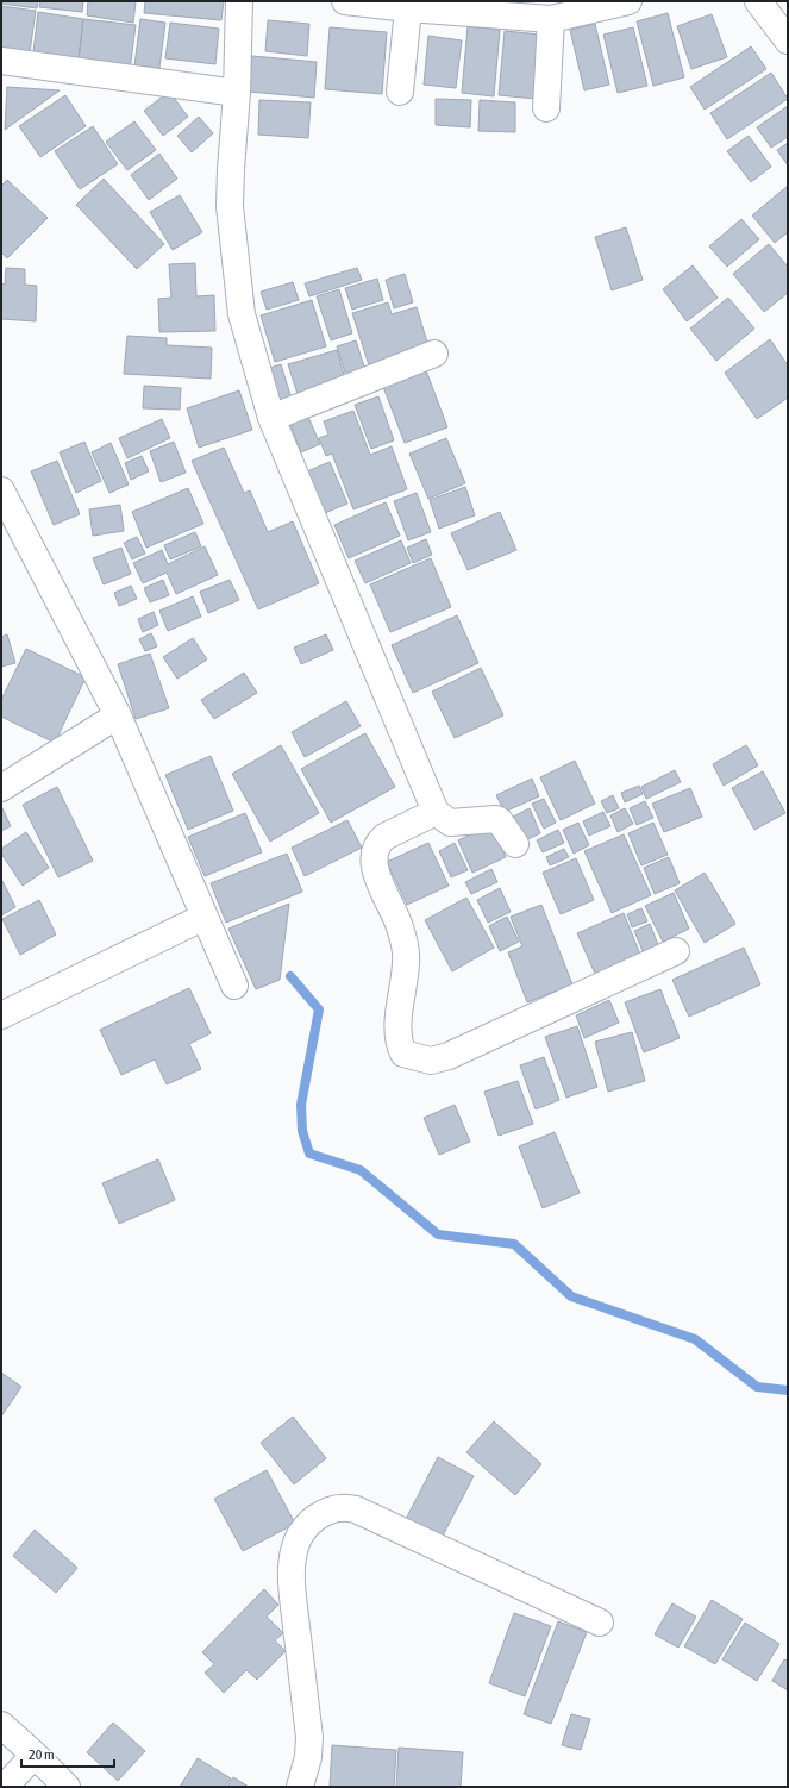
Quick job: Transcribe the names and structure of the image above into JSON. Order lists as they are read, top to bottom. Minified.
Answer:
{"scale_bar":"20 m"}
